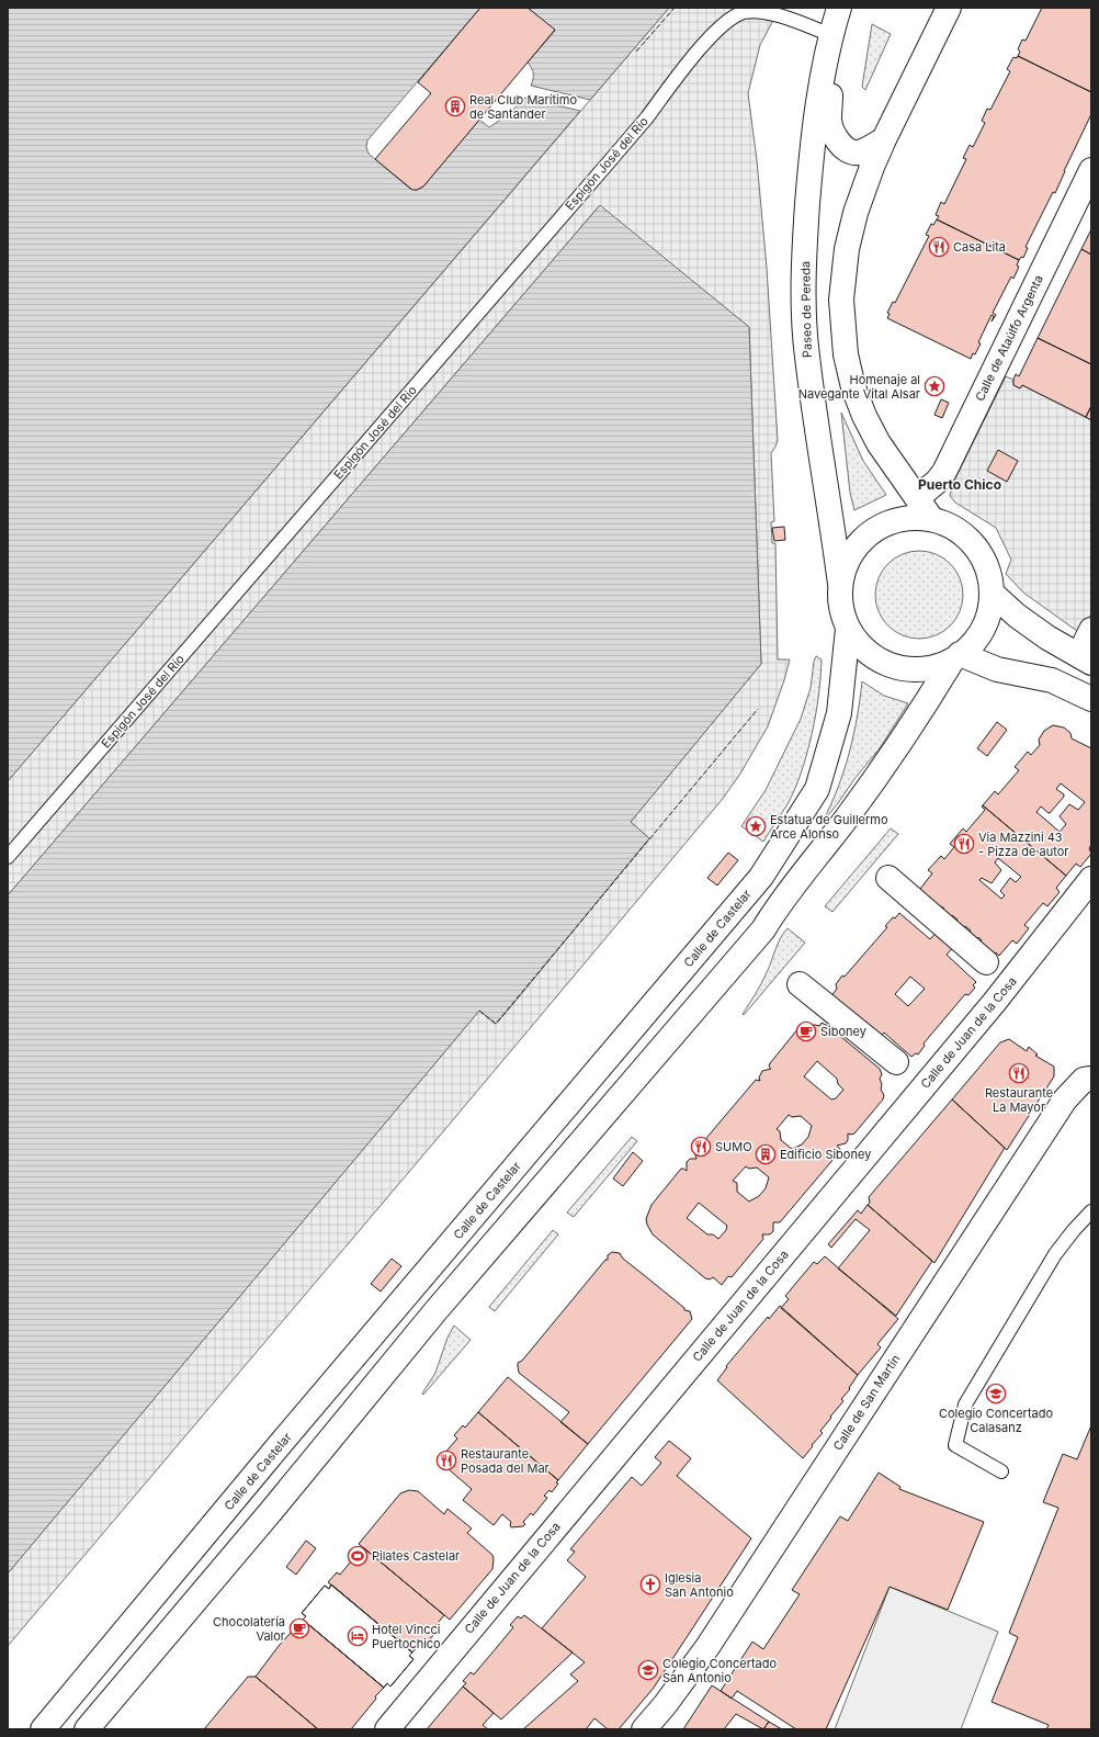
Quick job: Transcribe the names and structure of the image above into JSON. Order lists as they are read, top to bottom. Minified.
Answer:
{"streets":{"main road":["Paseo de Pereda","Calle de Ataúlfo Argenta","Calle de Castelar","Calle de Juan de la Cosa","Calle de San Martín"],"lane":["Espigón José del Río"]},"crossings":[["Espigón José del Río","Paseo de Pereda"],["Paseo de Pereda","Calle de Ataúlfo Argenta"],["Paseo de Pereda","Calle de Castelar"],["Calle de Ataúlfo Argenta","Calle de Castelar"]],"districts":["Puerto Chico"],"places":{"building":["Real Club Marítimo de Santander","Edificio Siboney"],"restaurant":["Casa Lita","Via Mazzini 43 - Pizza de autor","Restaurante La Mayor","SUMO","Restaurante Posada del Mar"],"place":["Homenaje al Navegante Vital Alsar","Estatua de Guillermo Arce Alonso"],"cafe":["Siboney","Chocolatería Valor"],"school or university":["Colegio Concertado Calasanz","Colegio Concertado San Antonio"],"sports":["Pilates Castelar"],"church":["Iglesia San Antonio"],"hotel":["Hotel Vincci Puertochico"]}}
